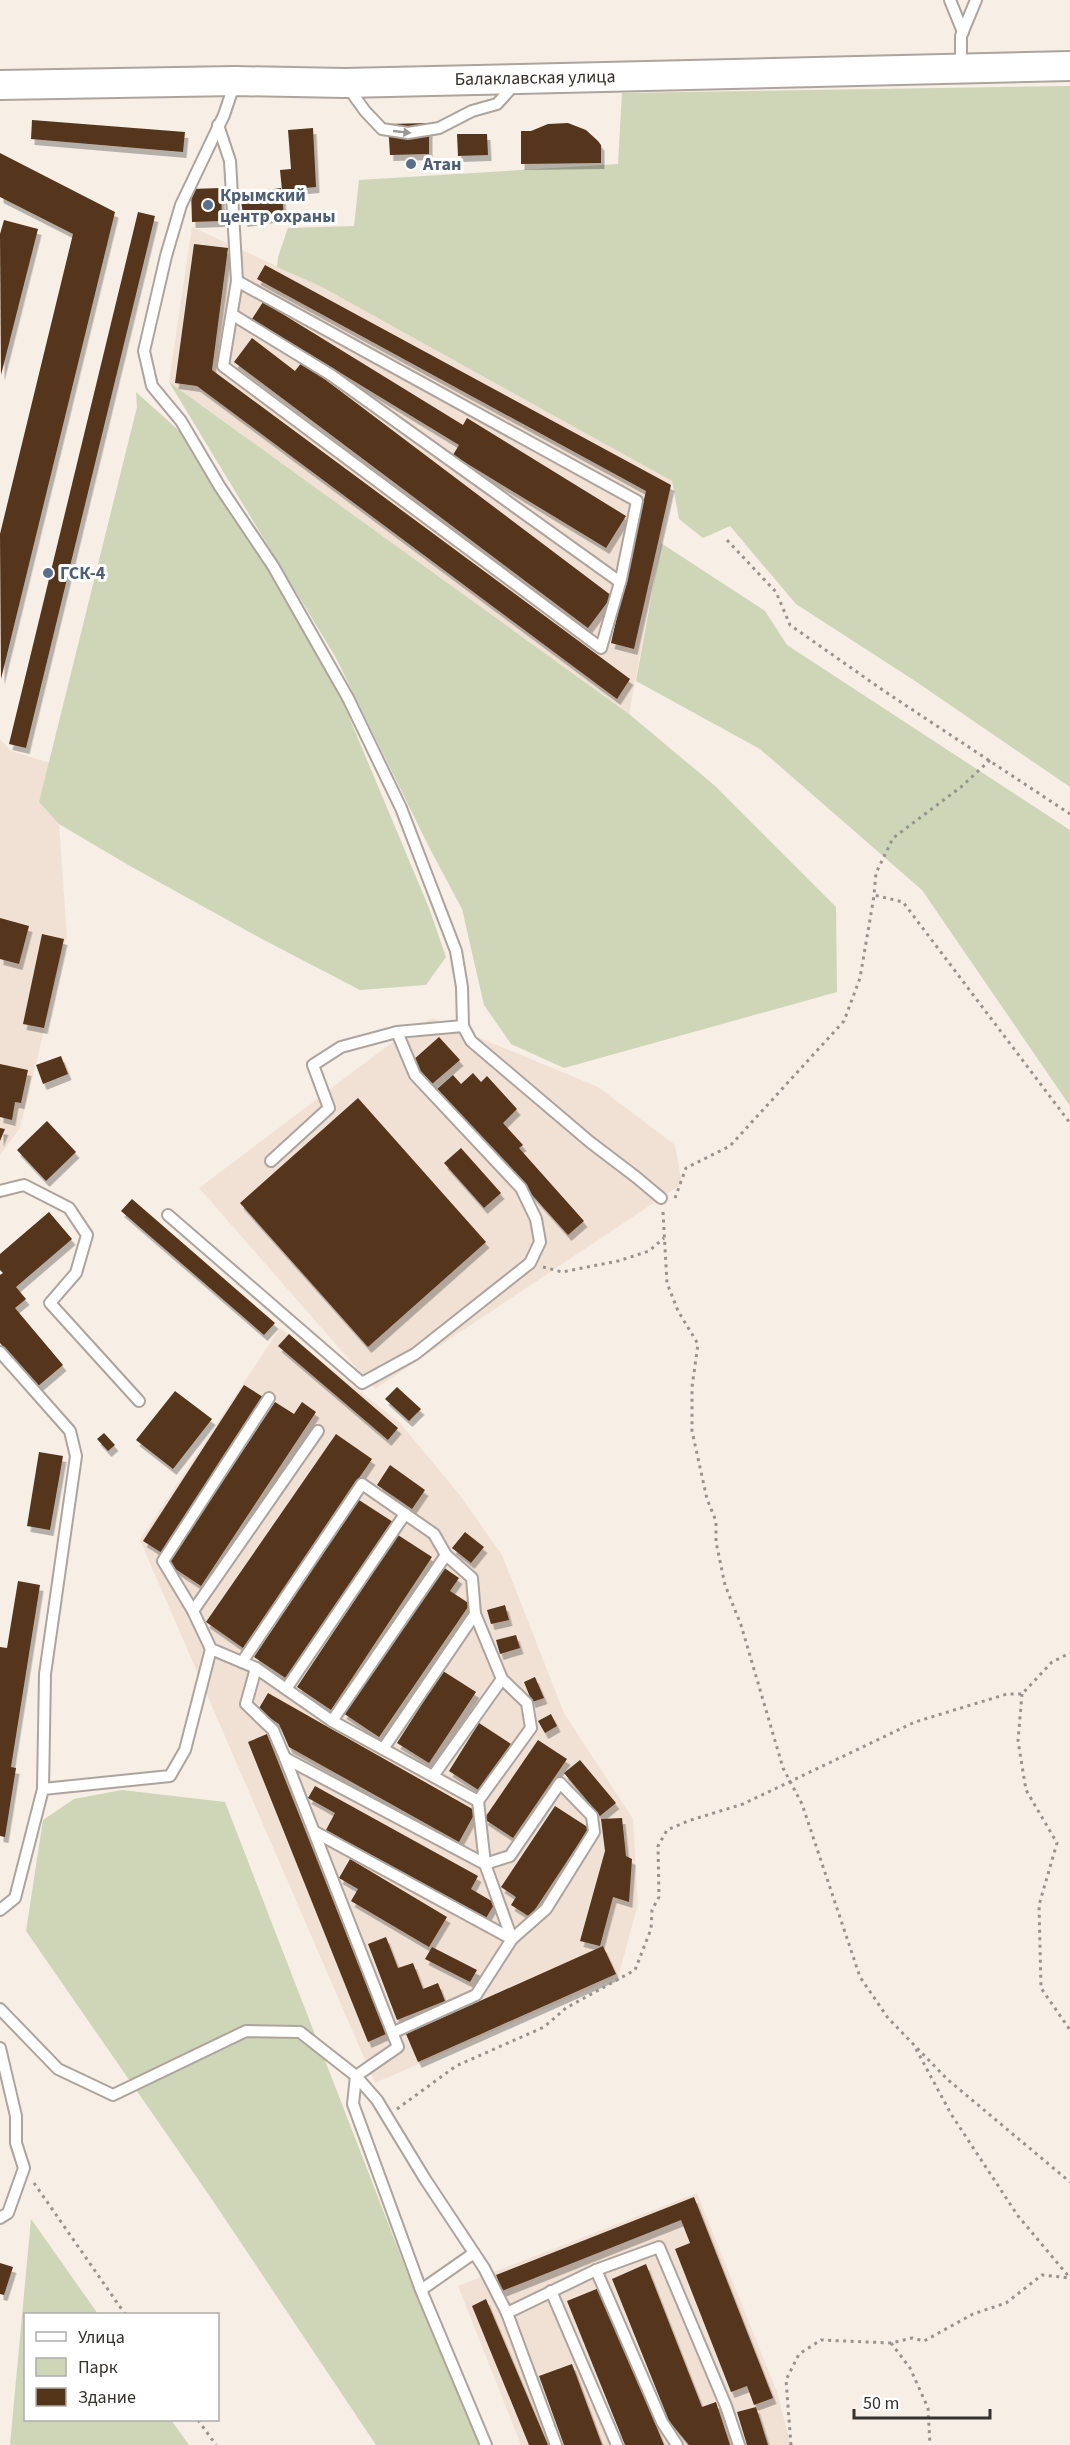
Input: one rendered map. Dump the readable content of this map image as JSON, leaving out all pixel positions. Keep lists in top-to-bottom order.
{
  "streets": {
    "main road": ["Балаклавская улица"]
  },
  "places": ["Атан", "Крымский центр охраны", "ГСК-4"],
  "legend": ["Улица", "Парк", "Здание"],
  "scale_bar": "50 m"
}
